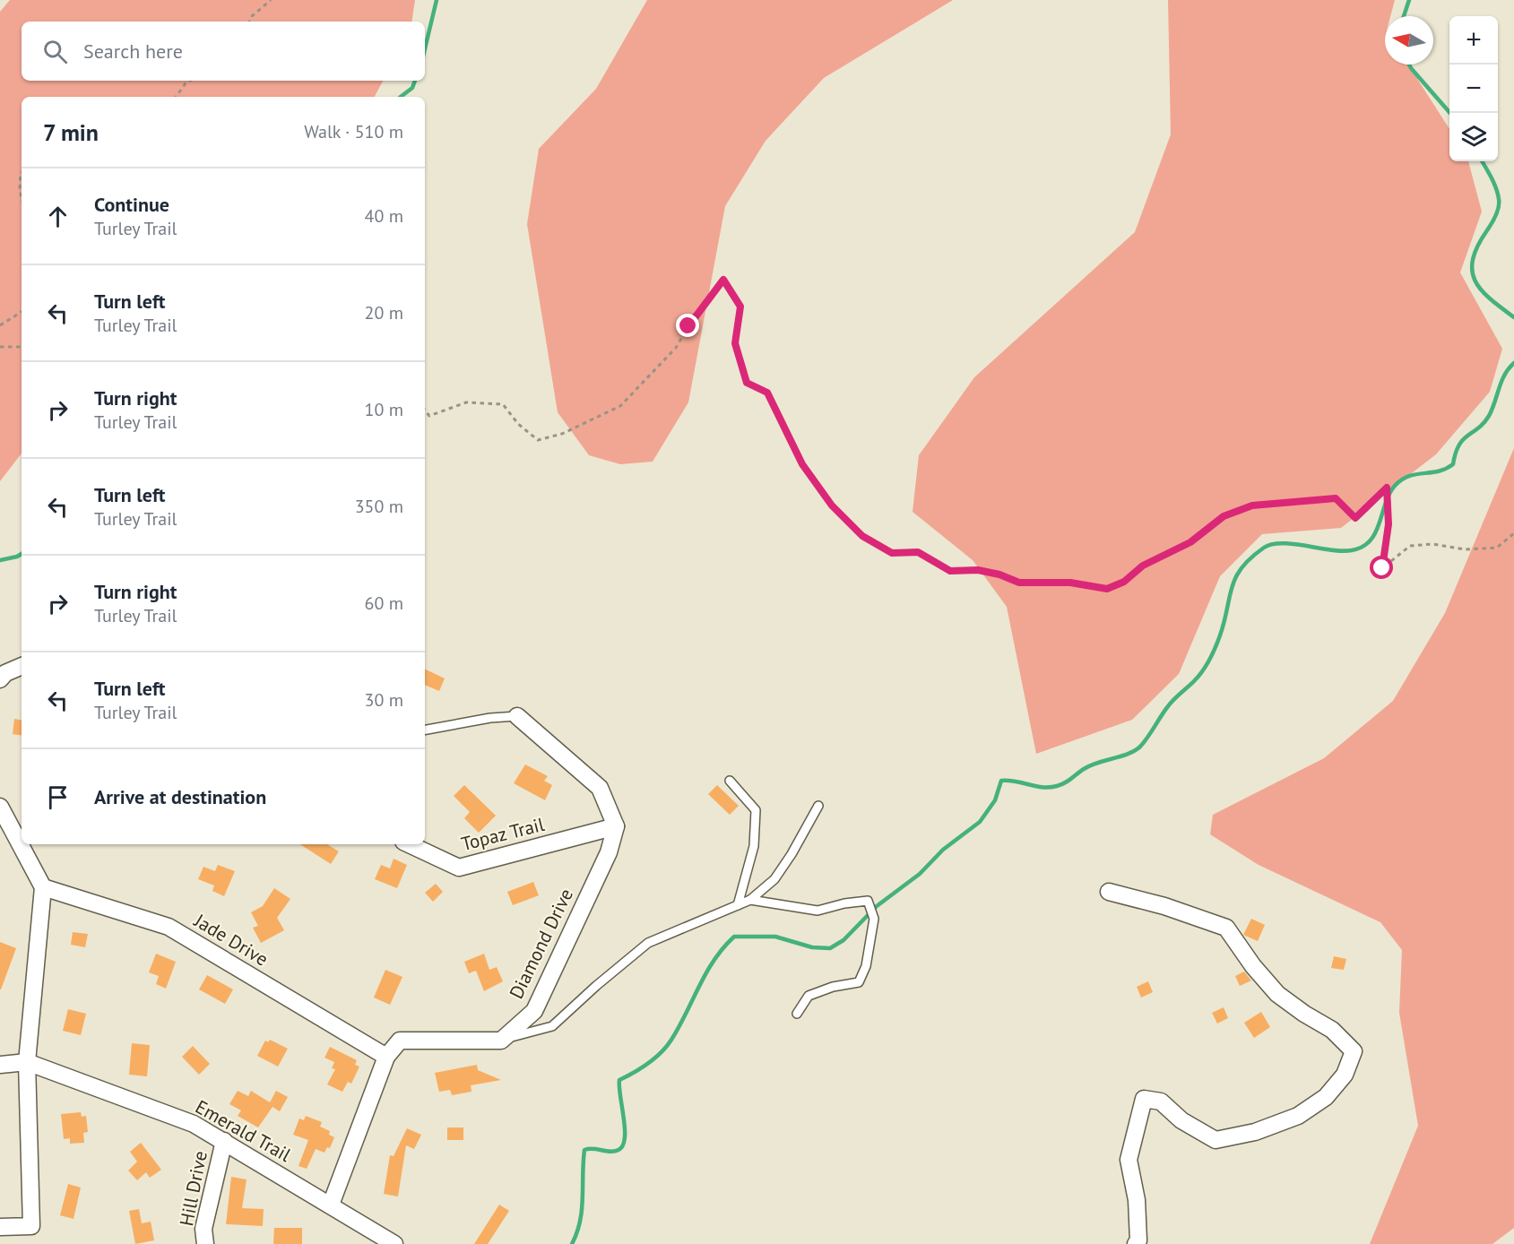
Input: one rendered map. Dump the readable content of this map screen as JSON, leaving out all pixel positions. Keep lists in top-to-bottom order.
{
  "streets": {
    "street": [
      "Topaz Trail",
      "Jade Drive",
      "Diamond Drive",
      "Emerald Trail",
      "Hill Drive"
    ]
  },
  "crossings": [
    ["Topaz Trail", "Diamond Drive"],
    ["Emerald Trail", "Hill Drive"]
  ],
  "north": "left",
  "page": {
    "map_buttons": ["+", "−"],
    "search": "Search here",
    "heading": ["7 min", "Walk · 510 m"],
    "list": [
      ["Continue", "Turley Trail", "40 m"],
      ["Turn left", "Turley Trail", "20 m"],
      ["Turn right", "Turley Trail", "10 m"],
      ["Turn left", "Turley Trail", "350 m"],
      ["Turn right", "Turley Trail", "60 m"],
      ["Turn left", "Turley Trail", "30 m"],
      "Arrive at destination"
    ]
  }
}
